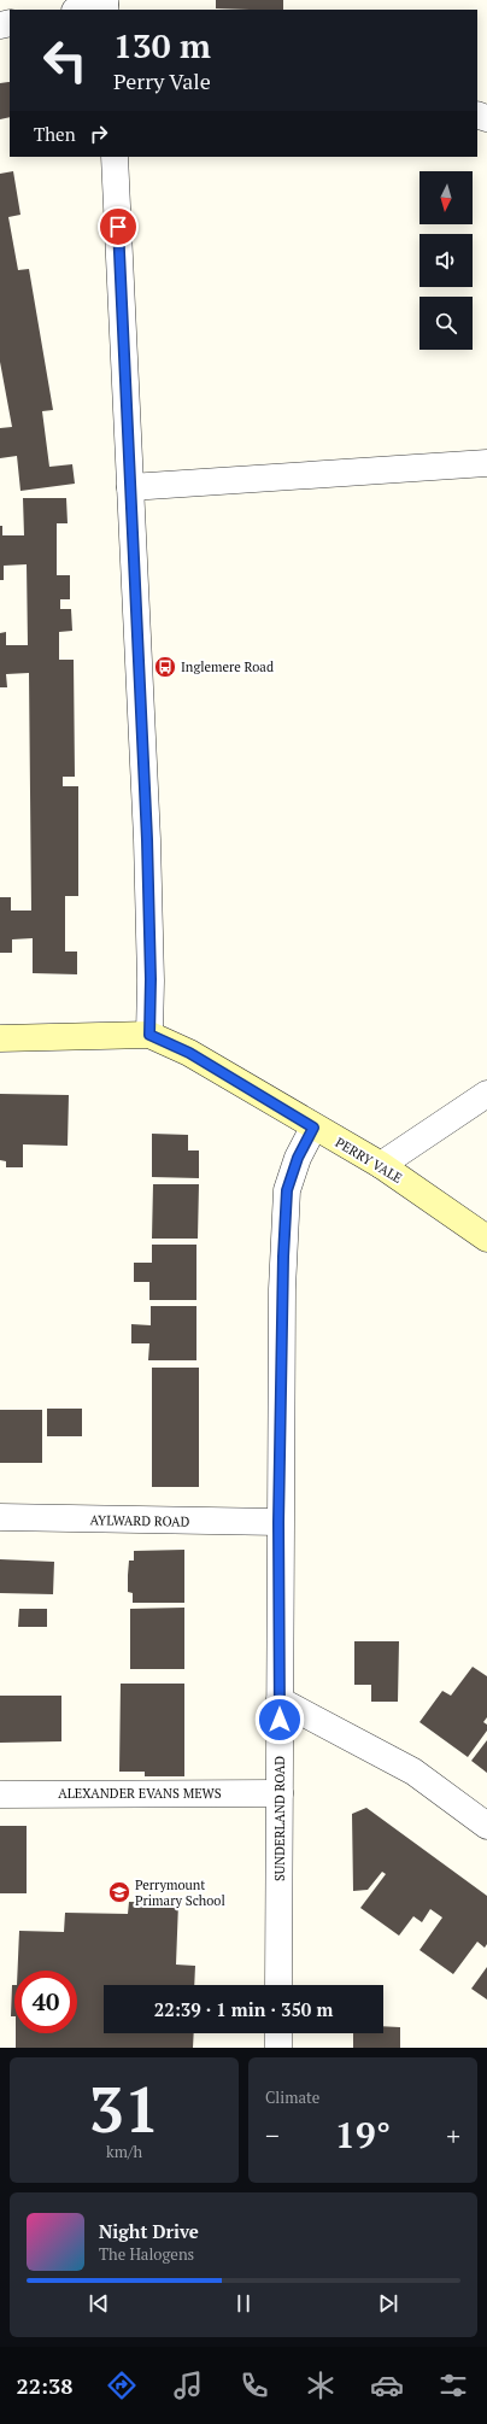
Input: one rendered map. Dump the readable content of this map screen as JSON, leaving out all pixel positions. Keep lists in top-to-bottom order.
{
  "streets": {
    "main road": ["PERRY VALE"],
    "street": ["AYLWARD ROAD", "ALEXANDER EVANS MEWS", "SUNDERLAND ROAD"]
  },
  "crossings": [
    ["PERRY VALE", "SUNDERLAND ROAD"],
    ["AYLWARD ROAD", "SUNDERLAND ROAD"],
    ["ALEXANDER EVANS MEWS", "SUNDERLAND ROAD"]
  ],
  "places": {
    "bus stop": ["Inglemere Road"],
    "school or university": ["Perrymount Primary School"]
  },
  "north": "bottom",
  "page": {
    "turn": ["130 m", "Perry Vale"],
    "then": "Then",
    "limit": "40",
    "trip": "22:39 · 1 min · 350 m",
    "tile": [
      ["31", "km/h"],
      "Climate"
    ],
    "heat": ["−", "19°", "+"],
    "song": ["Night Drive", "The Halogens"],
    "tabs": "22:38"
  }
}
